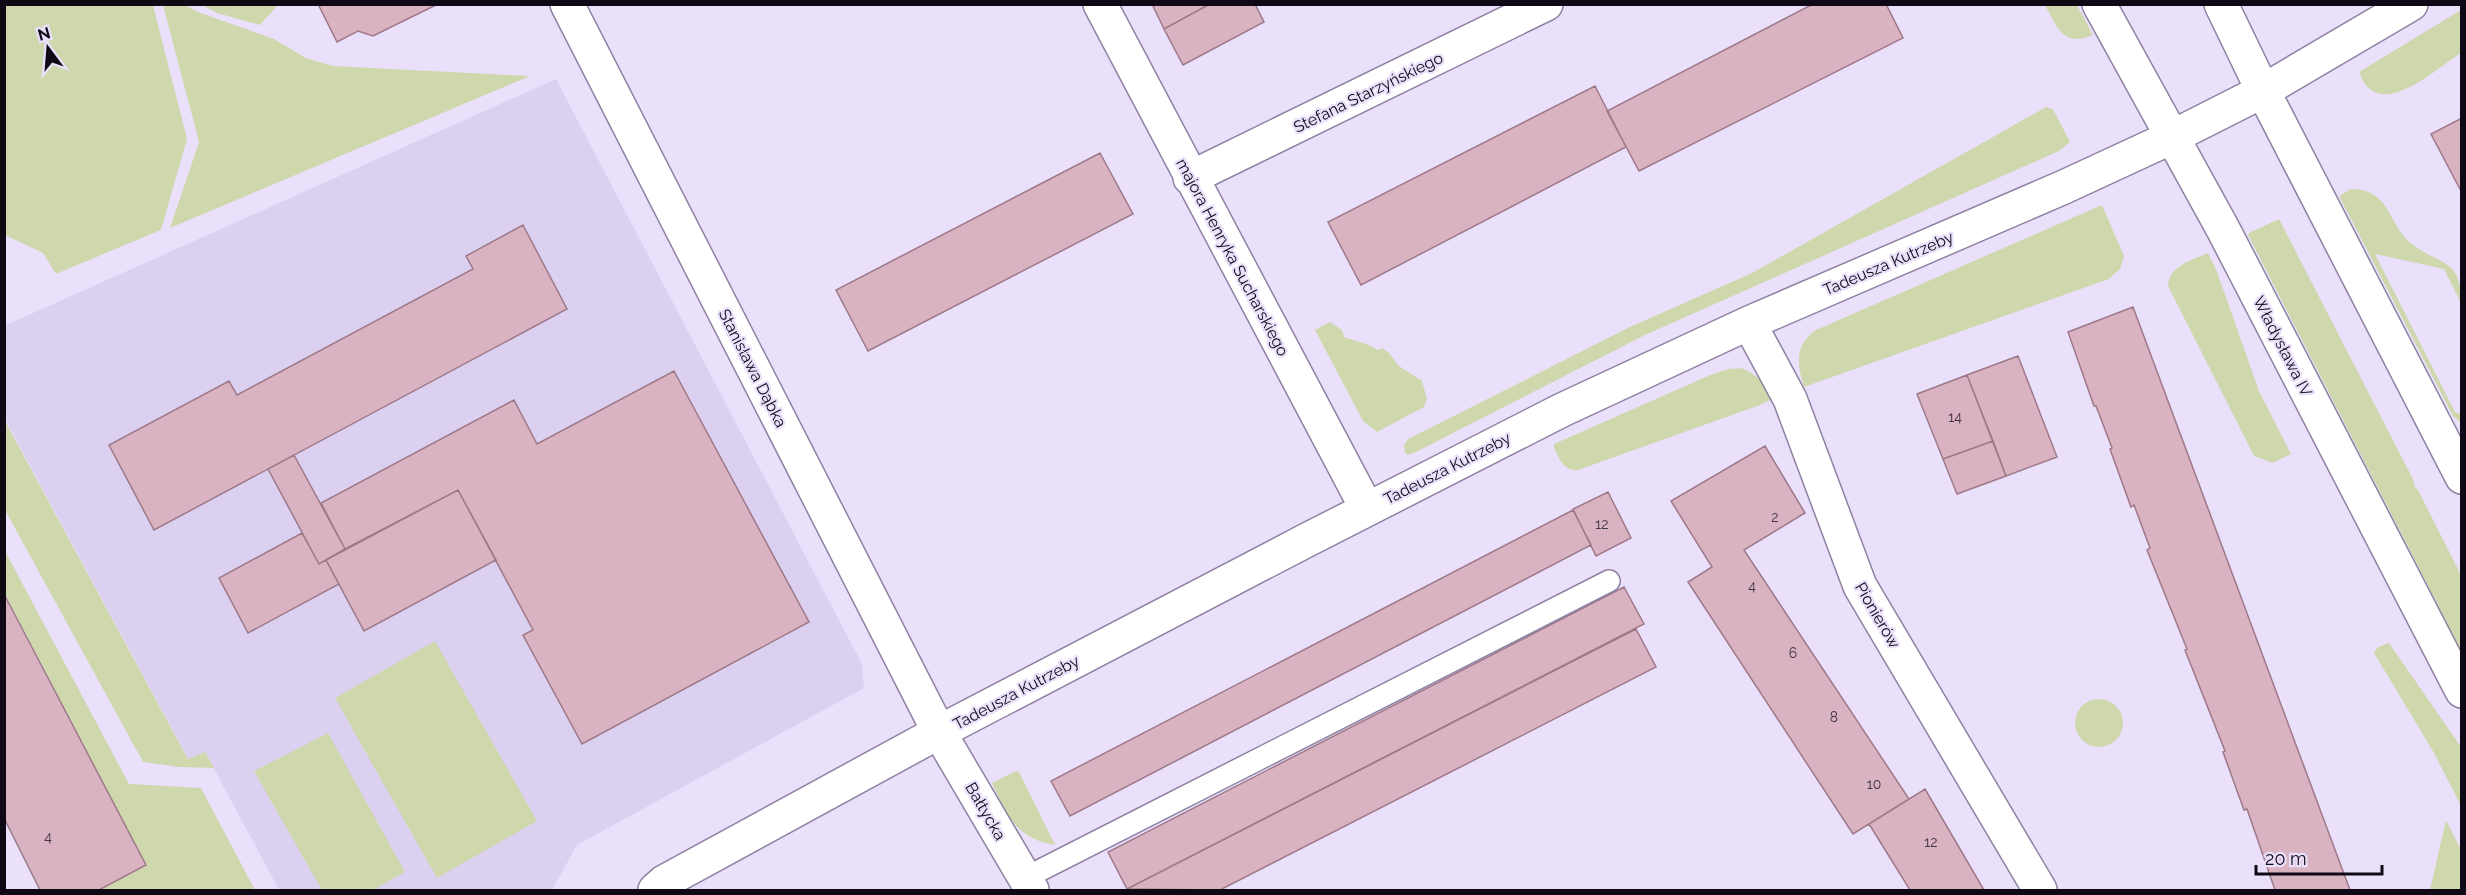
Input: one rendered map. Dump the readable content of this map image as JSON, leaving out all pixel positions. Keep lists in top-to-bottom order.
{
  "streets": {
    "street": [
      "Stefana Starzyńskiego",
      "majora Henryka Sucharskiego",
      "Tadeusza Kutrzeby",
      "Władysława IV",
      "Stanisława Dąbka",
      "Pionierów",
      "Bałtycka"
    ]
  },
  "crossings": [
    ["Stefana Starzyńskiego", "majora Henryka Sucharskiego"],
    ["majora Henryka Sucharskiego", "Tadeusza Kutrzeby"],
    ["Tadeusza Kutrzeby", "Władysława IV"],
    ["Tadeusza Kutrzeby", "Stanisława Dąbka"],
    ["Tadeusza Kutrzeby", "Pionierów"],
    ["Tadeusza Kutrzeby", "Bałtycka"],
    ["Stanisława Dąbka", "Bałtycka"]
  ],
  "house_numbers": [
    "14",
    "2",
    "12",
    "4",
    "6",
    "8",
    "10",
    "4",
    "12"
  ],
  "scale_bar": "20 m",
  "north": "top"
}
